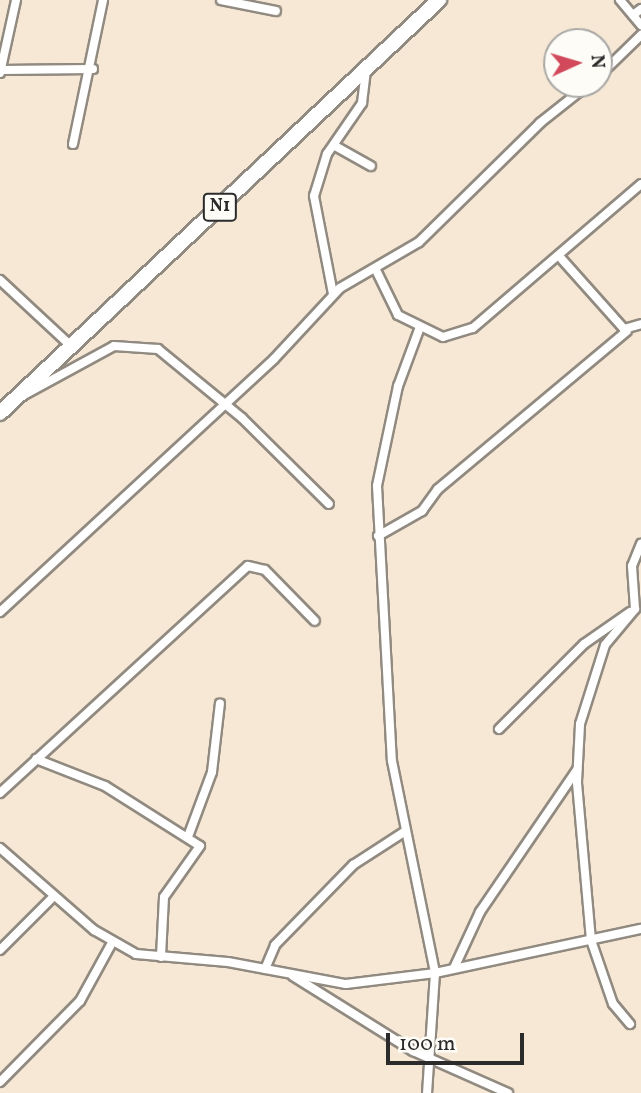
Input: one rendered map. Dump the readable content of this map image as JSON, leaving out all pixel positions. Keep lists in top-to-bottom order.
{
  "streets": {
    "highway": ["N1"]
  },
  "scale_bar": "100 m",
  "north": "right"
}
